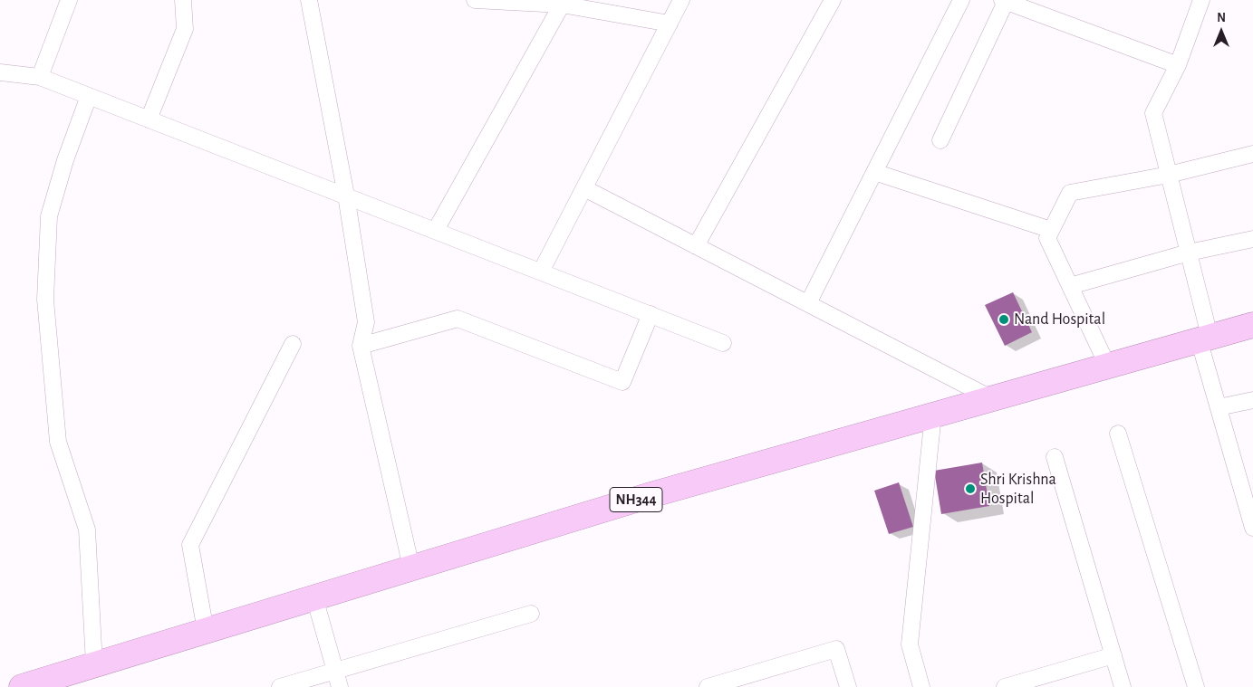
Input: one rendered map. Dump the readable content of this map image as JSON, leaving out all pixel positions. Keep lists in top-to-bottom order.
{
  "streets": {
    "highway": ["NH344"]
  },
  "places": ["Nand Hospital", "Shri Krishna Hospital"],
  "north": "top"
}
